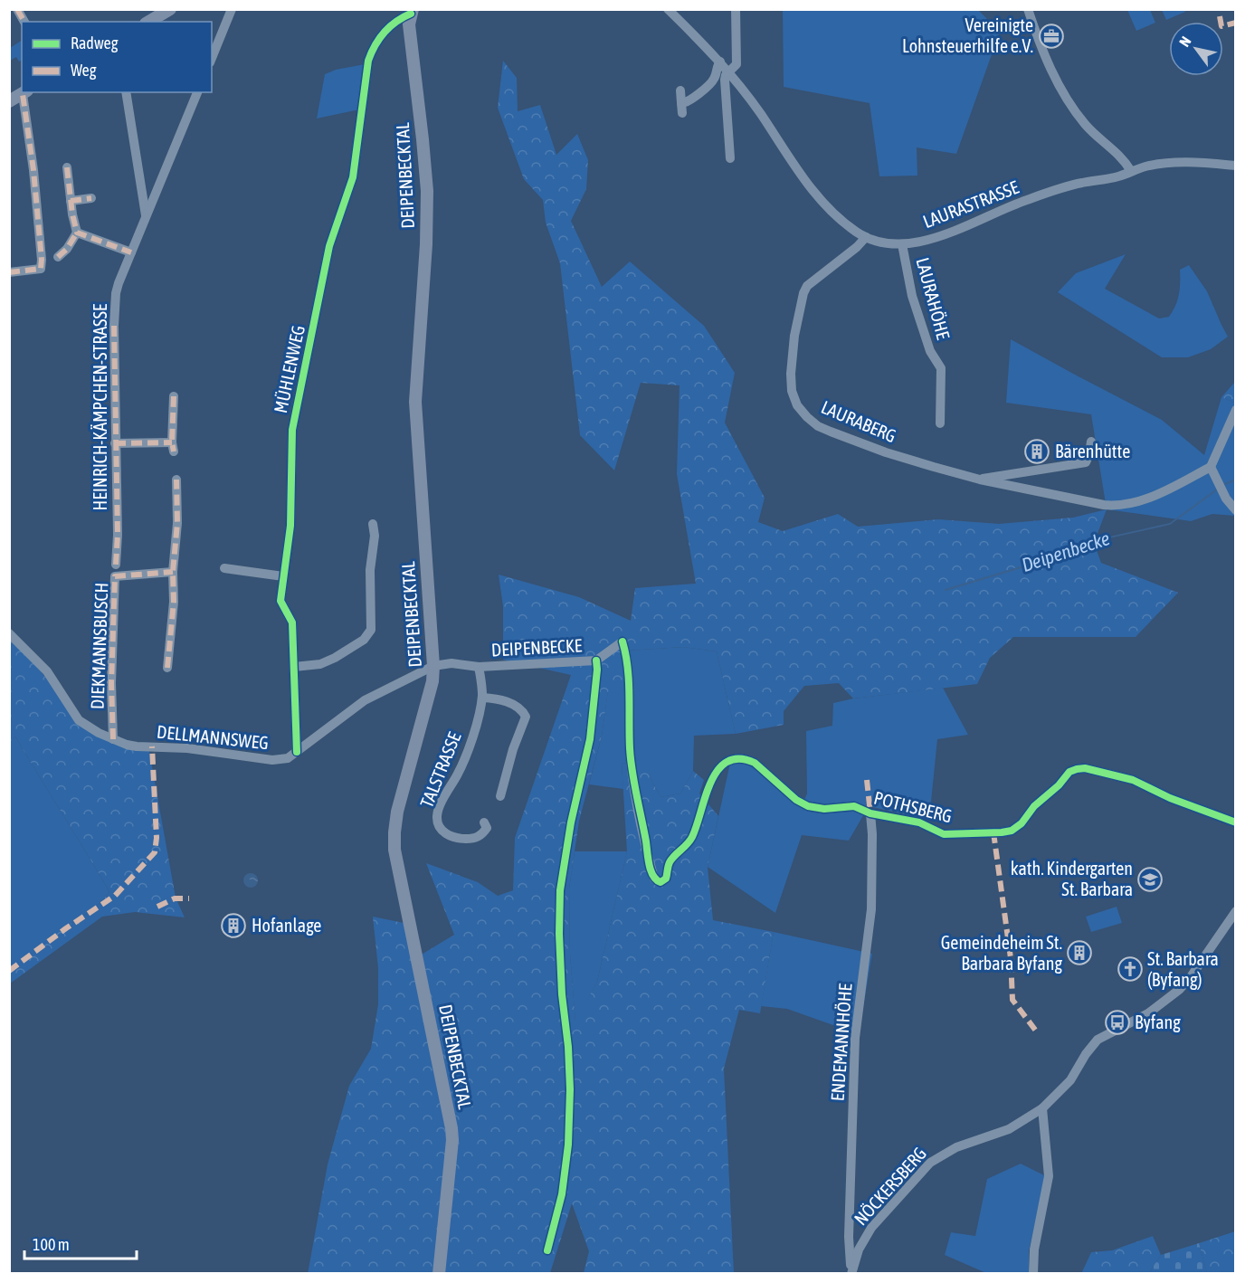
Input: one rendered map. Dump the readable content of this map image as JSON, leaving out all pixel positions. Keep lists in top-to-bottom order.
{
  "streets": {
    "main road": ["DEIPENBECKTAL"],
    "street": [
      "LAURASTRASSE",
      "LAURAHÖHE",
      "MÜHLENWEG",
      "HEINRICH-KÄMPCHEN-STRASSE",
      "LAURABERG",
      "DIEKMANNSBUSCH",
      "DEIPENBECKE",
      "DELLMANNSWEG",
      "TALSTRASSE",
      "POTHSBERG",
      "ENDEMANNHÖHE",
      "NÖCKERSBERG"
    ]
  },
  "crossings": [
    ["DEIPENBECKTAL", "MÜHLENWEG"],
    ["DEIPENBECKTAL", "DELLMANNSWEG"],
    ["LAURASTRASSE", "LAURAHÖHE"],
    ["LAURASTRASSE", "LAURABERG"],
    ["MÜHLENWEG", "DELLMANNSWEG"],
    ["DIEKMANNSBUSCH", "DELLMANNSWEG"],
    ["DEIPENBECKE", "TALSTRASSE"],
    ["DEIPENBECKE", "POTHSBERG"],
    ["POTHSBERG", "ENDEMANNHÖHE"],
    ["ENDEMANNHÖHE", "NÖCKERSBERG"]
  ],
  "water": ["Deipenbecke"],
  "places": {
    "office": ["Vereinigte Lohnsteuerhilfe e.V."],
    "building": ["Bärenhütte", "Hofanlage", "Gemeindeheim St. Barbara Byfang"],
    "school or university": ["kath. Kindergarten St. Barbara"],
    "church": ["St. Barbara (Byfang)"],
    "bus stop": ["Byfang"]
  },
  "legend": ["Radweg", "Weg"],
  "scale_bar": "100 m",
  "north": "top left"
}
